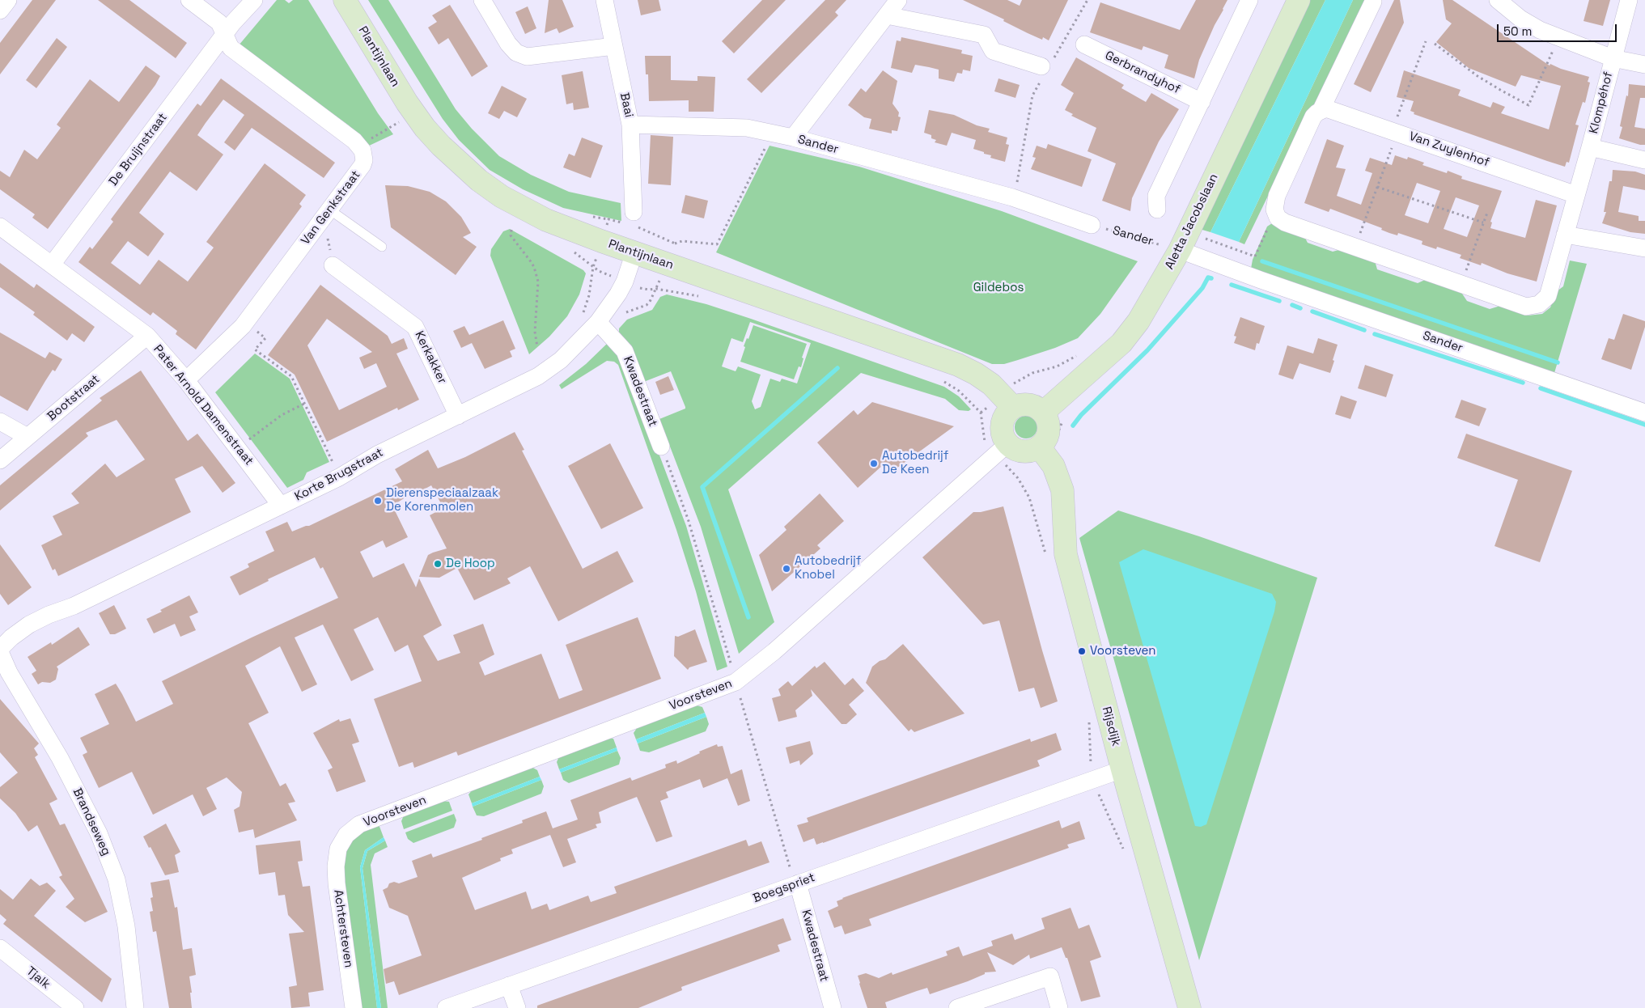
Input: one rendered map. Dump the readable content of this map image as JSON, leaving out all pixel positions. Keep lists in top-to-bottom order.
{
  "streets": {
    "main road": ["Plantijnlaan", "Aletta Jacobslaan", "Rijsdijk"],
    "street": [
      "Gerbrandyhof",
      "Klompéhof",
      "Baai",
      "Sander",
      "De Bruijnstraat",
      "Van Zuylenhof",
      "Van Genkstraat",
      "Kerkakker",
      "Kwadestraat",
      "Bootstraat",
      "Pater Arnold Damenstraat",
      "Korte Brugstraat",
      "Voorsteven",
      "Brandseweg",
      "Boegspriet",
      "Achtersteven",
      "Tjalk"
    ]
  },
  "crossings": [
    ["Plantijnlaan", "Baai"],
    ["Plantijnlaan", "Sander"],
    ["Plantijnlaan", "Aletta Jacobslaan"],
    ["Plantijnlaan", "Korte Brugstraat"],
    ["Plantijnlaan", "Voorsteven"],
    ["Plantijnlaan", "Rijsdijk"],
    ["Klompéhof", "Van Zuylenhof"],
    ["Baai", "Sander"],
    ["Sander", "Aletta Jacobslaan"],
    ["De Bruijnstraat", "Pater Arnold Damenstraat"],
    ["Van Genkstraat", "Pater Arnold Damenstraat"],
    ["Aletta Jacobslaan", "Voorsteven"],
    ["Aletta Jacobslaan", "Rijsdijk"],
    ["Kerkakker", "Korte Brugstraat"],
    ["Kwadestraat", "Korte Brugstraat"],
    ["Kwadestraat", "Boegspriet"],
    ["Bootstraat", "Pater Arnold Damenstraat"],
    ["Pater Arnold Damenstraat", "Korte Brugstraat"],
    ["Voorsteven", "Rijsdijk"],
    ["Voorsteven", "Achtersteven"],
    ["Rijsdijk", "Boegspriet"]
  ],
  "parks": ["Gildebos"],
  "places": [
    "Autobedrijf De Keen",
    "Dierenspeciaalzaak De Korenmolen",
    "De Hoop",
    "Autobedrijf Knobel",
    "Voorsteven"
  ],
  "scale_bar": "50 m"
}
